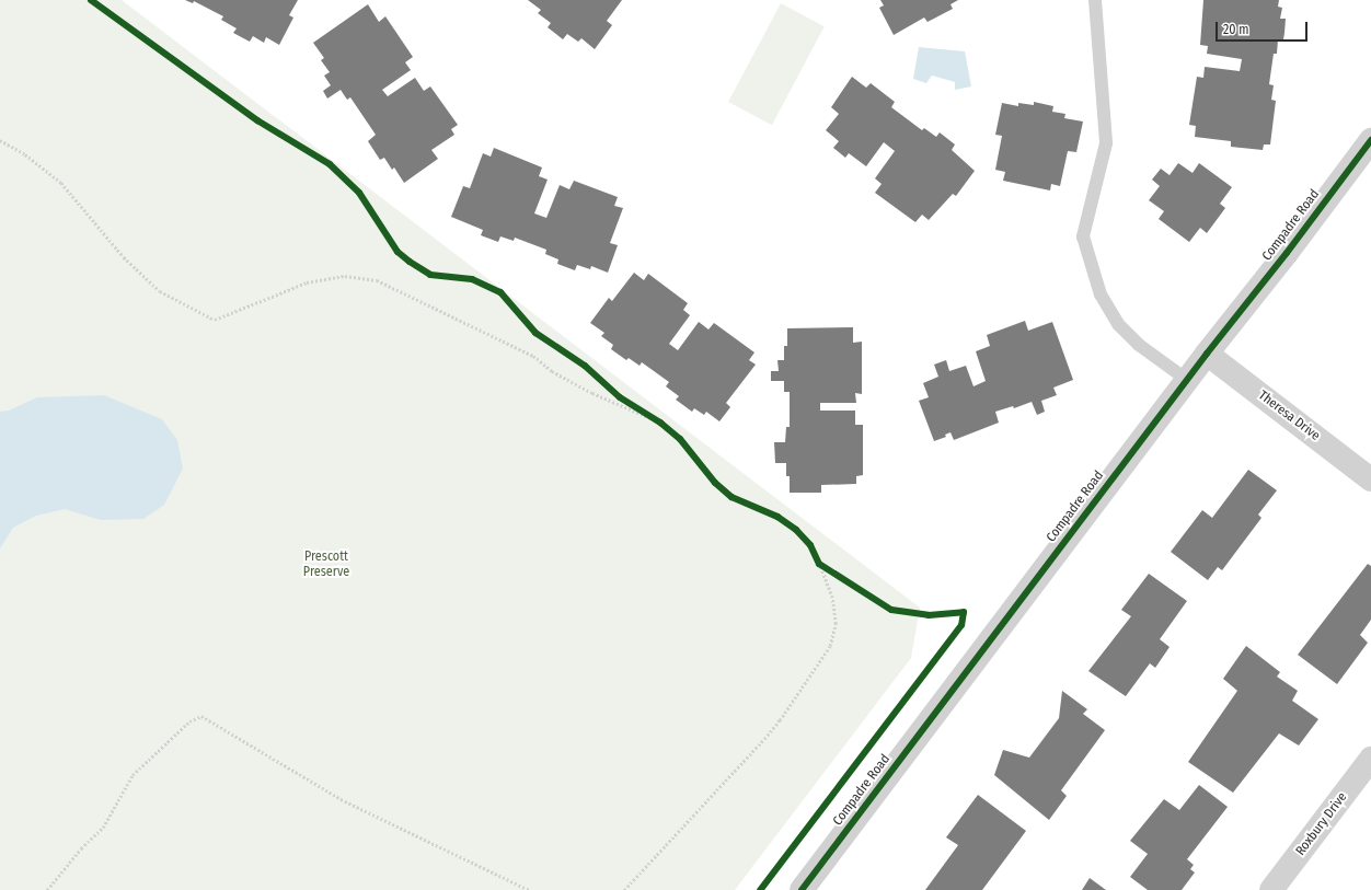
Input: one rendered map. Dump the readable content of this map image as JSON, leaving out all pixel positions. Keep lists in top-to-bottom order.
{
  "streets": {
    "street": ["Compadre Road", "Theresa Drive", "Roxbury Drive"]
  },
  "crossings": [
    ["Compadre Road", "Theresa Drive"]
  ],
  "parks": ["Prescott Preserve"],
  "scale_bar": "20 m"
}
